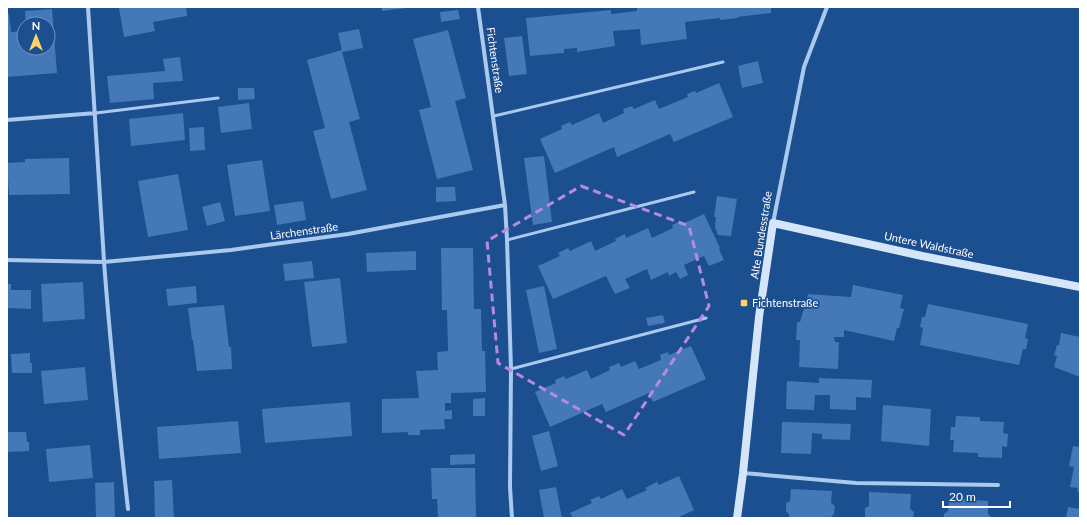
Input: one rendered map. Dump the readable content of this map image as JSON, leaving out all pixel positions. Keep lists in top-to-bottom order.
{
  "streets": {
    "street": [
      "Fichtenstraße",
      "Lärchenstraße",
      "Alte Bundesstraße",
      "Untere Waldstraße"
    ]
  },
  "crossings": [
    ["Fichtenstraße", "Lärchenstraße"],
    ["Alte Bundesstraße", "Untere Waldstraße"]
  ],
  "places": {
    "transit": ["Fichtenstraße"]
  },
  "scale_bar": "20 m",
  "north": "top"
}
